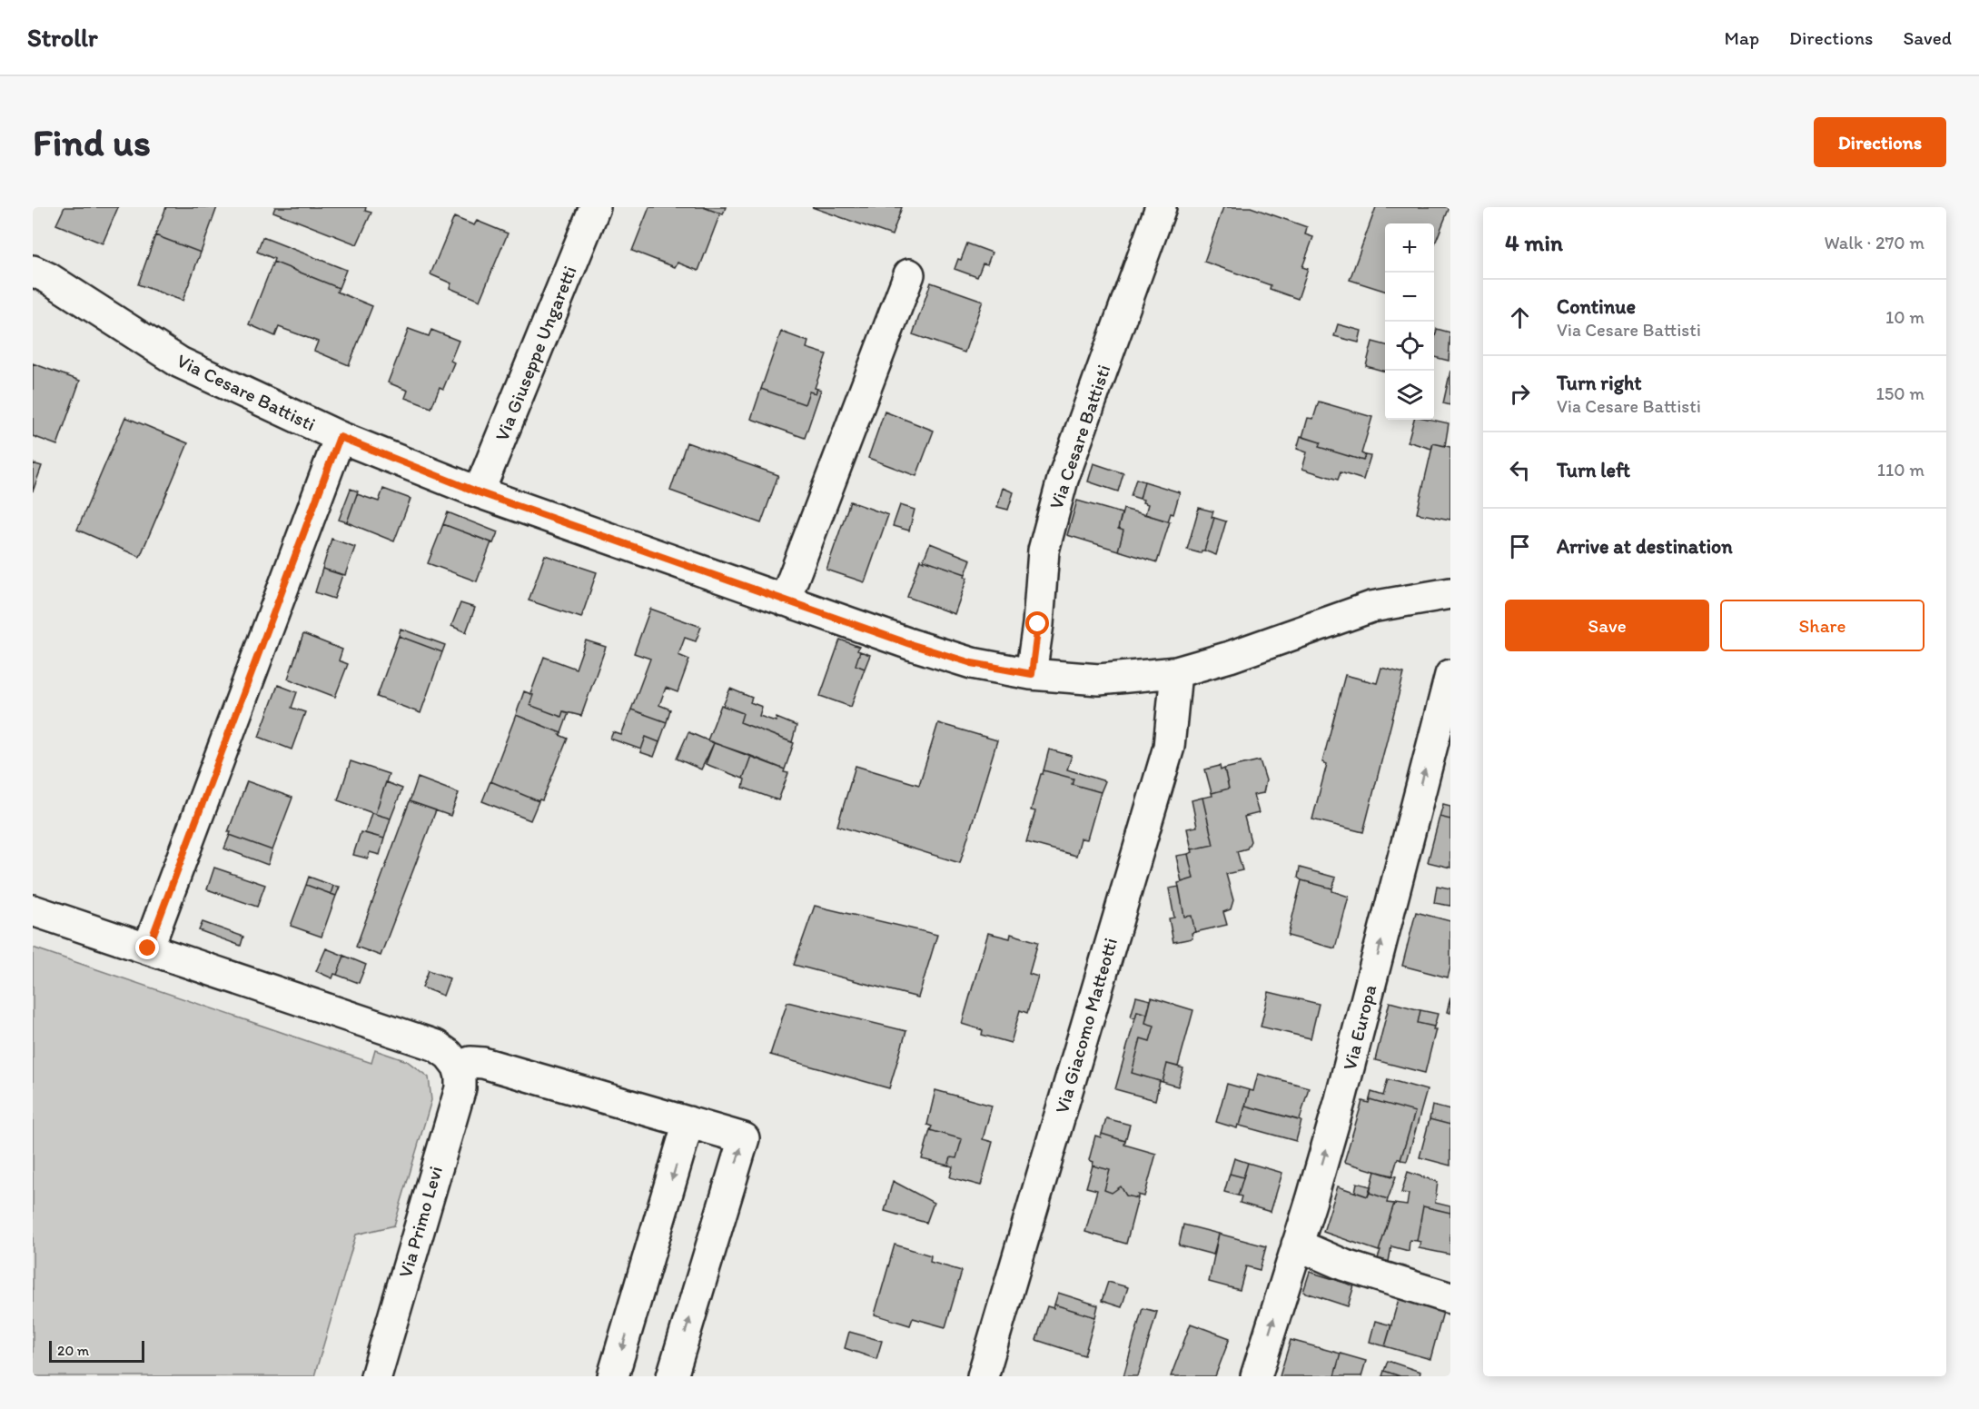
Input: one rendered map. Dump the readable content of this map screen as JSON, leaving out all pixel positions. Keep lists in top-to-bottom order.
{
  "streets": {
    "street": [
      "Via Giuseppe Ungaretti",
      "Via Cesare Battisti",
      "Via Giacomo Matteotti",
      "Via Europa",
      "Via Primo Levi"
    ]
  },
  "crossings": [
    ["Via Giuseppe Ungaretti", "Via Cesare Battisti"],
    ["Via Cesare Battisti", "Via Giacomo Matteotti"]
  ],
  "one_way": ["Via Europa"],
  "scale_bar": "20 m",
  "page": {
    "header": "Strollr",
    "nav": ["Map", "Directions", "Saved"],
    "buttons": [
      "Directions",
      ["Save", "Share"]
    ],
    "title": "Find us",
    "heading": ["4 min", "Walk · 270 m"],
    "map_buttons": ["+", "−"],
    "list": [
      ["Continue", "Via Cesare Battisti", "10 m"],
      ["Turn right", "Via Cesare Battisti", "150 m"],
      ["Turn left", "110 m"],
      "Arrive at destination"
    ],
    "scale": "20 m"
  }
}
